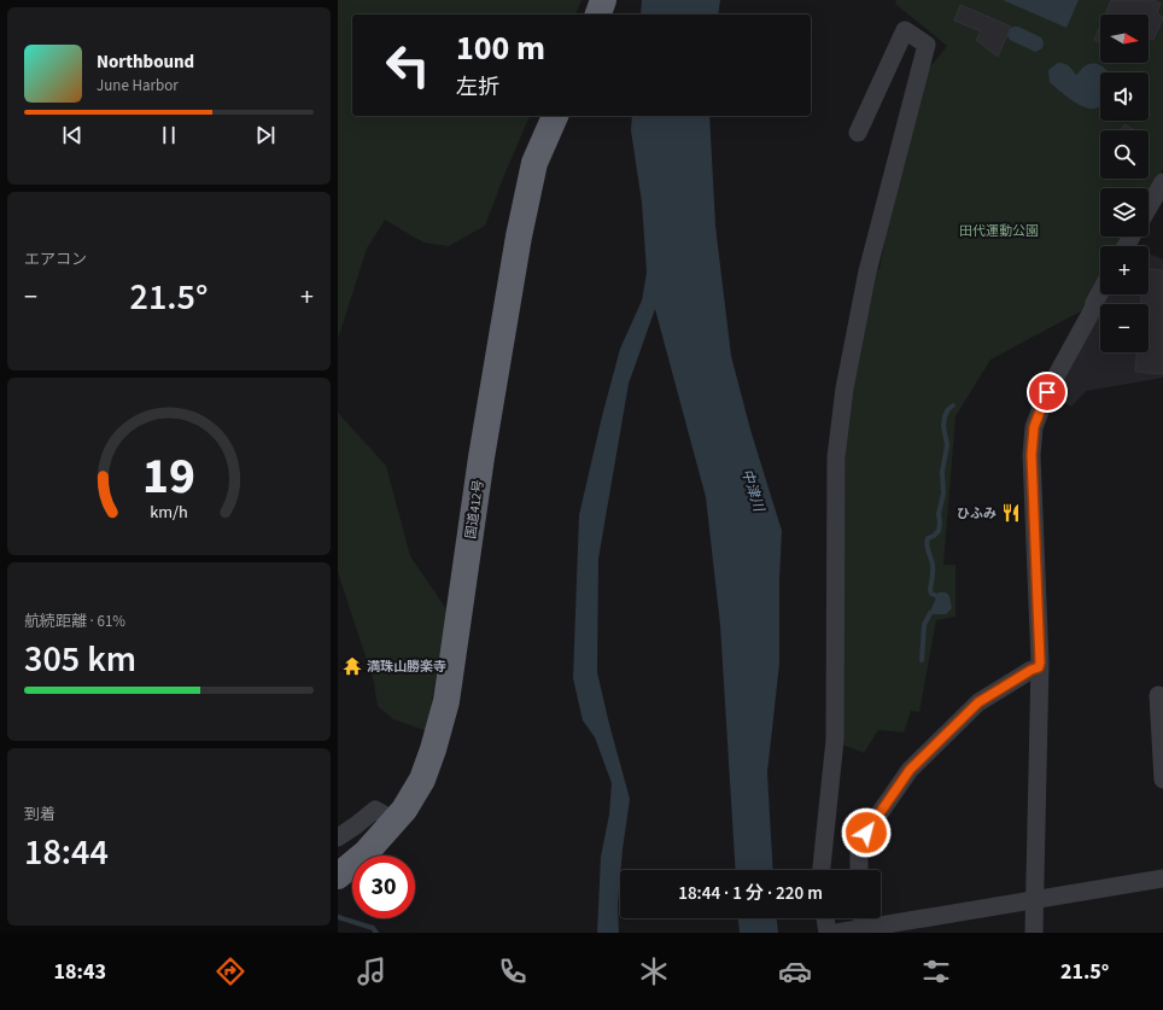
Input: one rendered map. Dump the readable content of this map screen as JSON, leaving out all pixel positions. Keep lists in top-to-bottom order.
{
  "streets": {
    "highway": ["国道412号"]
  },
  "water": ["中津川"],
  "parks": ["田代運動公園"],
  "places": {
    "restaurant": ["ひふみ"],
    "temple": ["満珠山勝楽寺"]
  },
  "north": "right",
  "page": {
    "map_buttons": ["+", "−"],
    "turn": ["100 m", "左折"],
    "song": ["Northbound", "June Harbor"],
    "tile": [
      "エアコン",
      ["航続距離 · 61%", "305 km"],
      ["到着", "18:44"]
    ],
    "heat": ["−", "21.5°", "+"],
    "limit": "30",
    "trip": "18:44 · 1 分 · 220 m",
    "tabs": ["18:43", "21.5°"],
    "gauge": ["19", "km/h"]
  }
}
